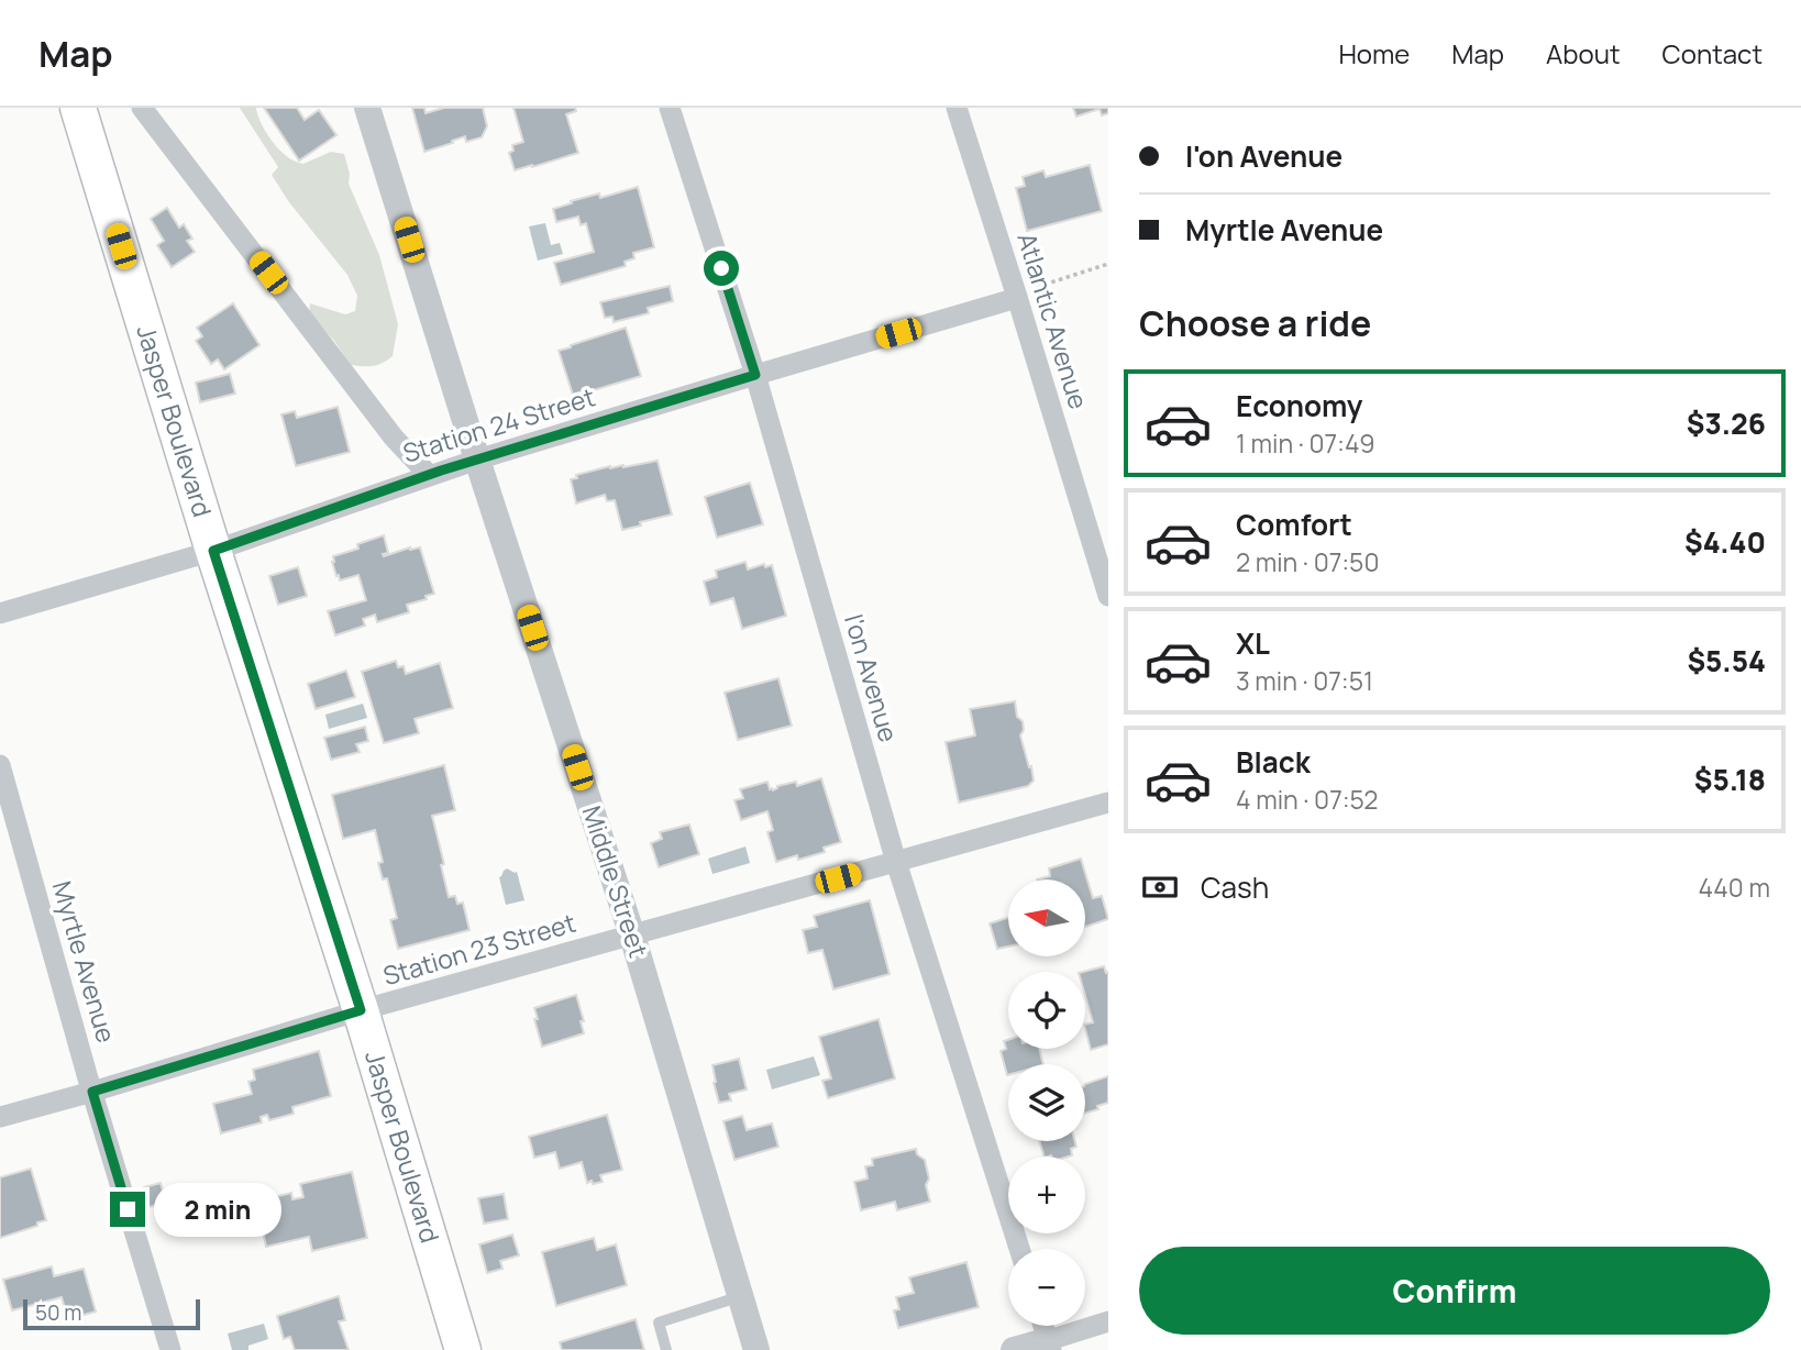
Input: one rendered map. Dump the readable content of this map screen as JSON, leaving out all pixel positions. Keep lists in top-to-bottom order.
{
  "streets": {
    "main road": ["Jasper Boulevard"],
    "street": [
      "Atlantic Avenue",
      "Station 24 Street",
      "I'on Avenue",
      "Middle Street",
      "Station 23 Street",
      "Myrtle Avenue"
    ]
  },
  "crossings": [
    ["Atlantic Avenue", "Station 24 Street"],
    ["Jasper Boulevard", "Station 24 Street"],
    ["Jasper Boulevard", "Station 23 Street"],
    ["Station 24 Street", "I'on Avenue"],
    ["Station 24 Street", "Middle Street"],
    ["I'on Avenue", "Station 23 Street"],
    ["Middle Street", "Station 23 Street"],
    ["Station 23 Street", "Myrtle Avenue"]
  ],
  "scale_bar": "50 m",
  "north": "left",
  "page": {
    "header": "Map",
    "nav": [
      "Home",
      "Map",
      "About",
      "Contact"
    ],
    "banner": ["I'on Avenue", "Myrtle Avenue"],
    "heading": "Choose a ride",
    "list": [
      {
        "name": "Economy",
        "note": "1 min · 07:49",
        "value": "$3.26"
      },
      {
        "name": "Comfort",
        "note": "2 min · 07:50",
        "value": "$4.40"
      },
      {
        "name": "XL",
        "note": "3 min · 07:51",
        "value": "$5.54"
      },
      {
        "name": "Black",
        "note": "4 min · 07:52",
        "value": "$5.18"
      }
    ],
    "pay": ["Cash", "440 m"],
    "map_buttons": ["+", "−"],
    "bubble": "2 min",
    "buttons": "Confirm",
    "scale": "50 m"
  }
}
